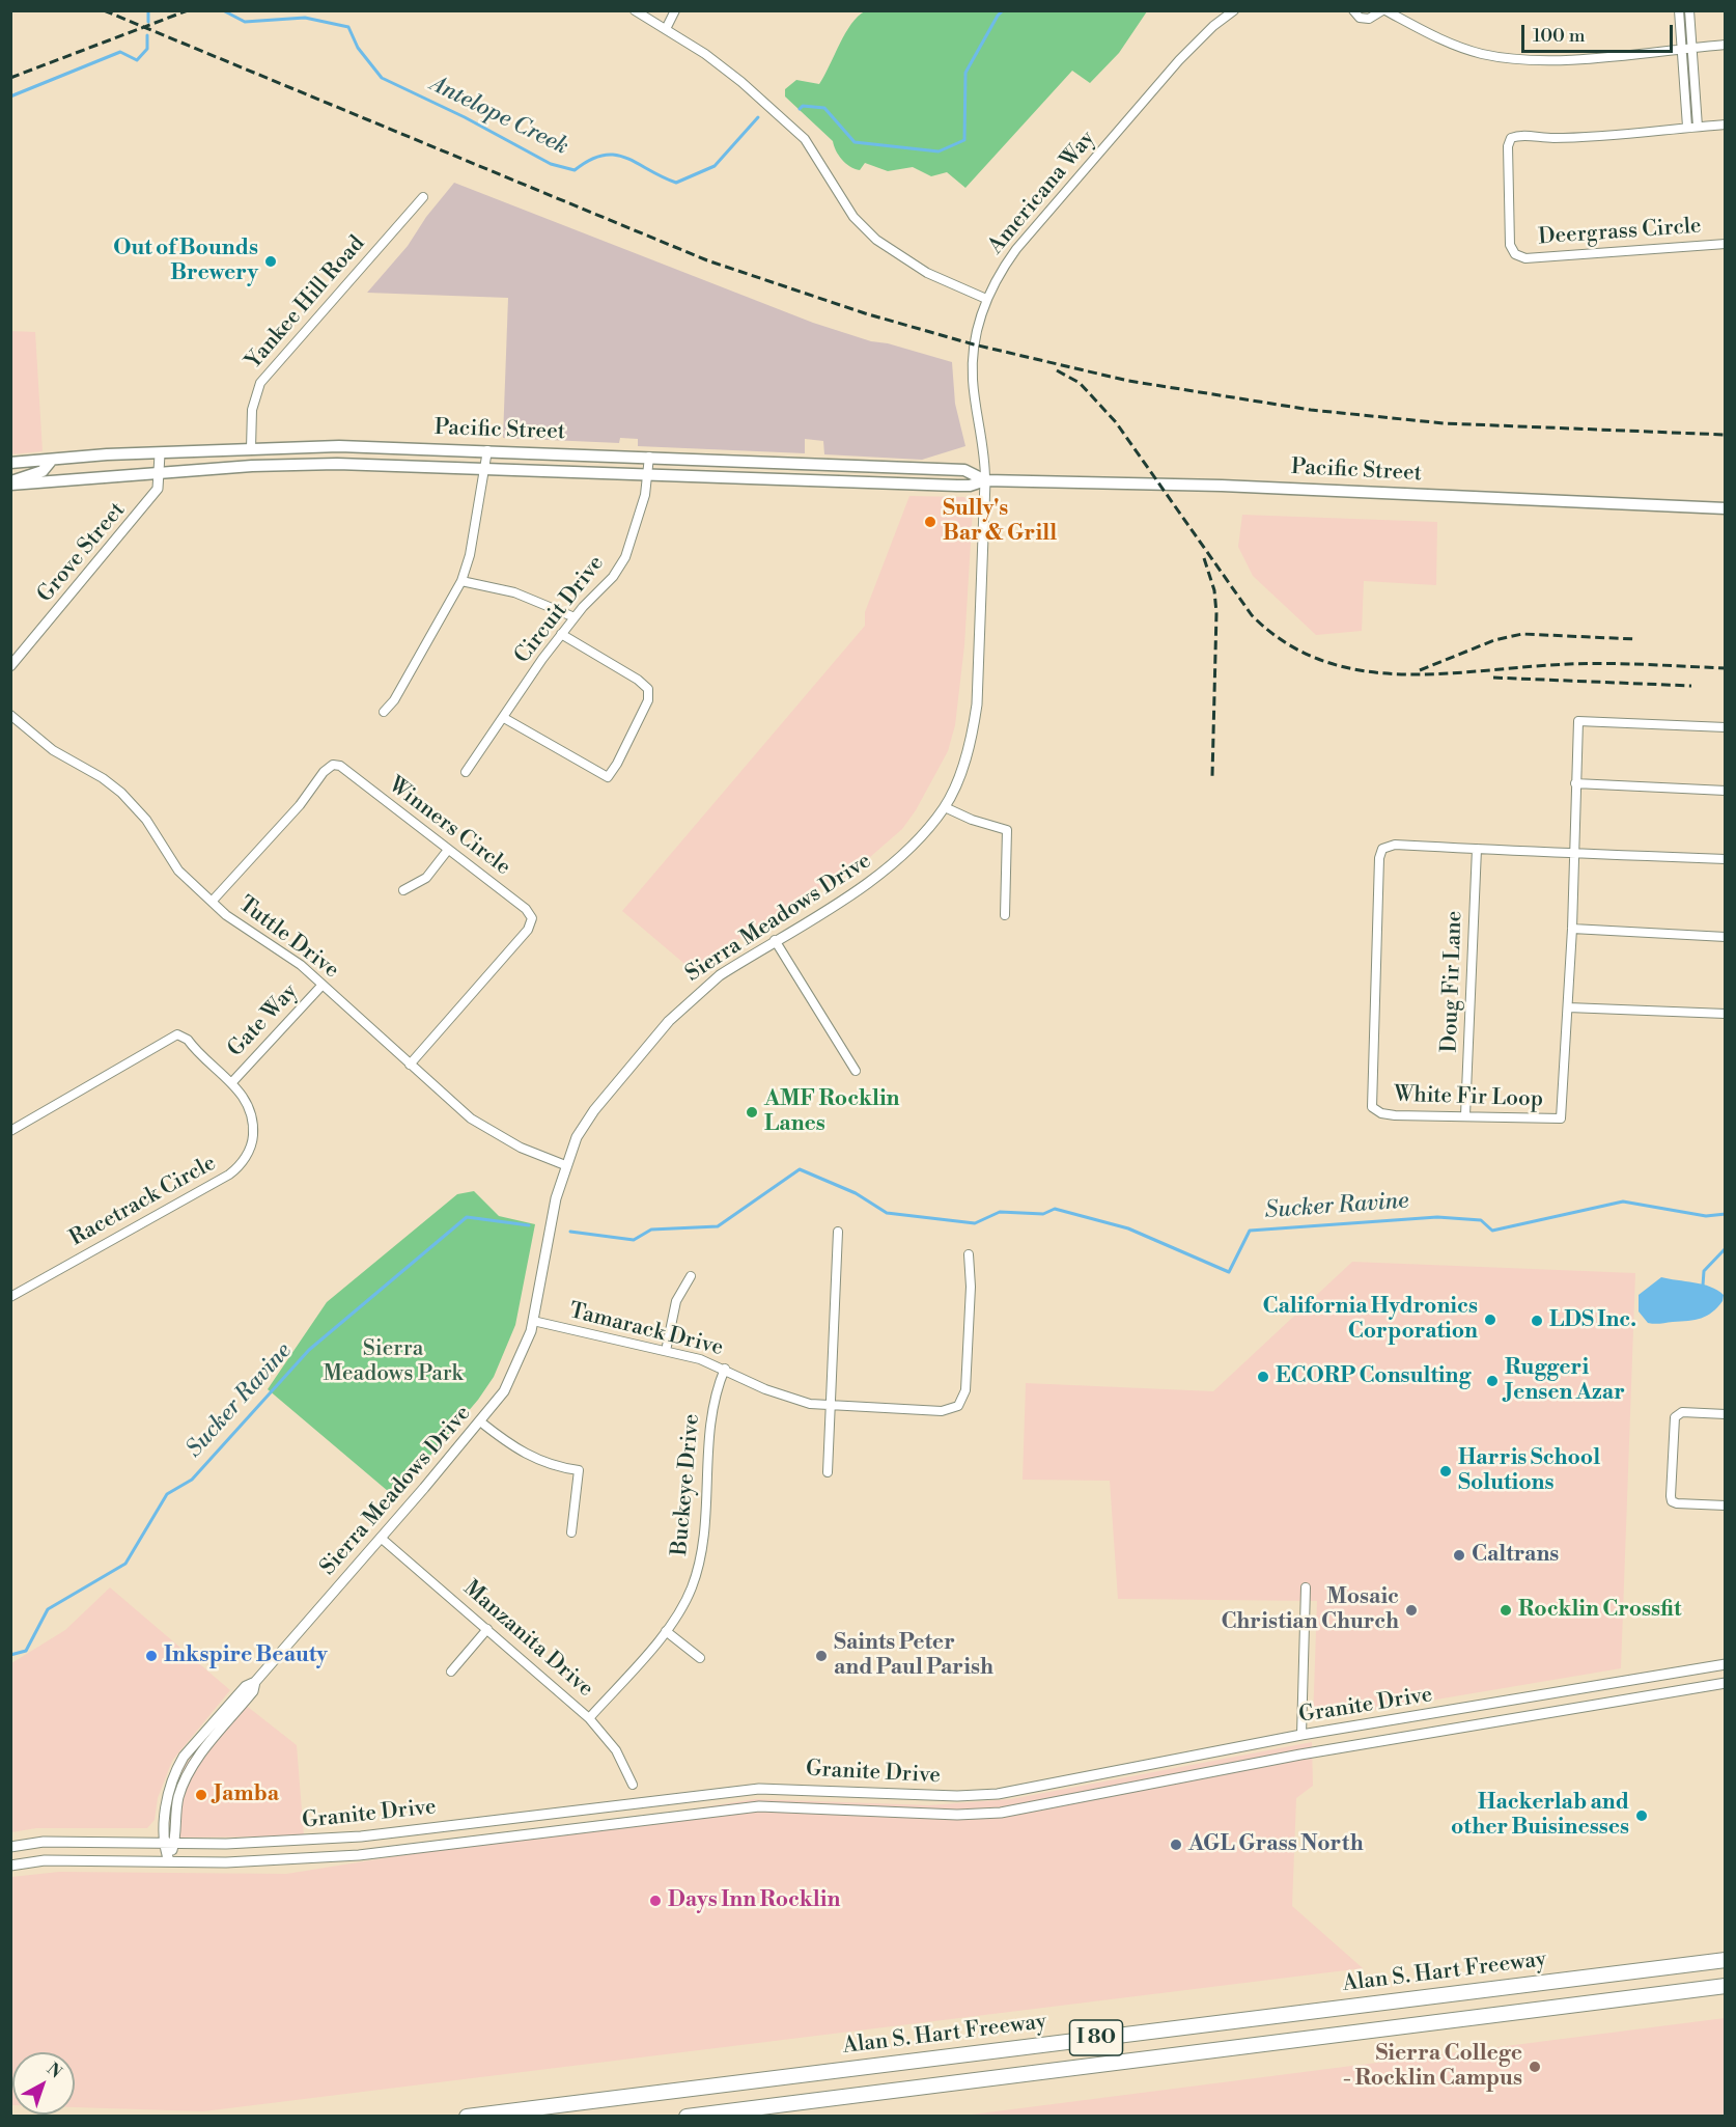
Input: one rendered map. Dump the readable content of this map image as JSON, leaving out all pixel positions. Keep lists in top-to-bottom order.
{
  "streets": {
    "highway": ["Alan S. Hart Freeway", "I 80"],
    "main road": ["Pacific Street"],
    "street": [
      "Americana Way",
      "Deergrass Circle",
      "Yankee Hill Road",
      "Grove Street",
      "Circuit Drive",
      "Winners Circle",
      "Sierra Meadows Drive",
      "Tuttle Drive",
      "Doug Fir Lane",
      "Gate Way",
      "White Fir Loop",
      "Racetrack Circle",
      "Tamarack Drive",
      "Buckeye Drive",
      "Manzanita Drive",
      "Granite Drive"
    ]
  },
  "crossings": [
    ["Americana Way", "Pacific Street"],
    ["Americana Way", "Sierra Meadows Drive"],
    ["Yankee Hill Road", "Pacific Street"],
    ["Pacific Street", "Grove Street"],
    ["Pacific Street", "Circuit Drive"],
    ["Pacific Street", "Sierra Meadows Drive"],
    ["Winners Circle", "Tuttle Drive"],
    ["Sierra Meadows Drive", "Tuttle Drive"],
    ["Sierra Meadows Drive", "Tamarack Drive"],
    ["Sierra Meadows Drive", "Manzanita Drive"],
    ["Sierra Meadows Drive", "Granite Drive"],
    ["Tuttle Drive", "Gate Way"],
    ["Doug Fir Lane", "White Fir Loop"],
    ["Gate Way", "Racetrack Circle"],
    ["Tamarack Drive", "Buckeye Drive"],
    ["Buckeye Drive", "Manzanita Drive"]
  ],
  "water": ["Antelope Creek", "Sucker Ravine"],
  "parks": ["Sierra Meadows Park"],
  "places": [
    "Out of Bounds Brewery",
    "Sully's Bar & Grill",
    "AMF Rocklin Lanes",
    "California Hydronics Corporation",
    "LDS Inc.",
    "ECORP Consulting",
    "Ruggeri Jensen Azar",
    "Harris School Solutions",
    "Caltrans",
    "Mosaic Christian Church",
    "Rocklin Crossfit",
    "Inkspire Beauty",
    "Saints Peter and Paul Parish",
    "Jamba",
    "Hackerlab and other Buisinesses",
    "AGL Grass North",
    "Days Inn Rocklin",
    "Sierra College - Rocklin Campus"
  ],
  "scale_bar": "100 m",
  "north": "top right"
}
